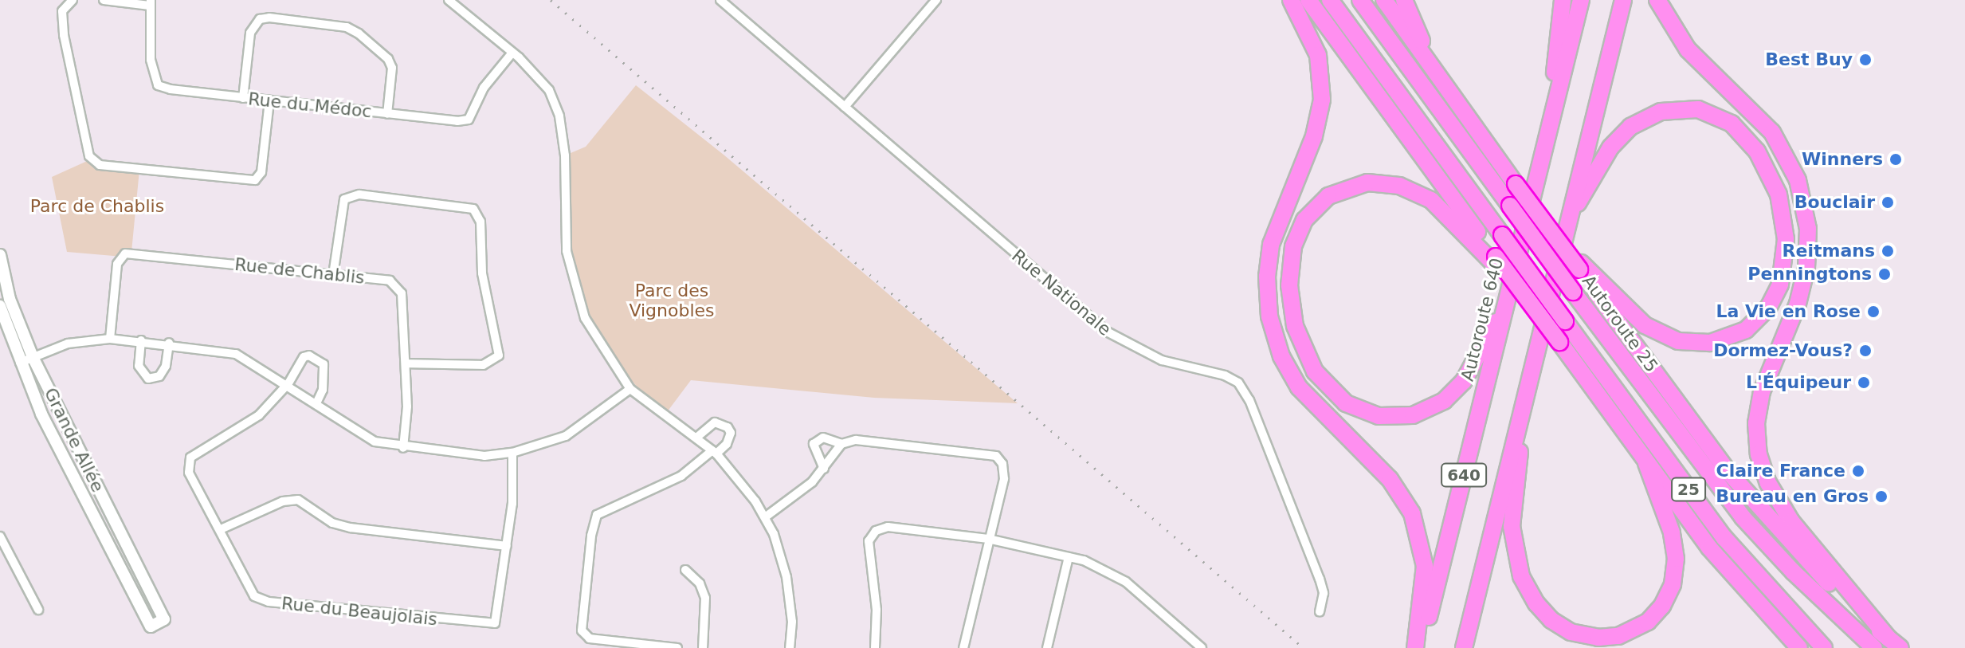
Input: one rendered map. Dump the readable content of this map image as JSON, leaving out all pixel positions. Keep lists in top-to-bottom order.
{
  "streets": {
    "highway": [
      "Autoroute 640",
      "Autoroute 25",
      "640",
      "25"
    ],
    "street": [
      "Rue du Médoc",
      "Rue de Chablis",
      "Rue Nationale",
      "Grande Allée",
      "Rue du Beaujolais"
    ]
  },
  "parks": ["Parc de Chablis", "Parc des Vignobles"],
  "places": [
    "Best Buy",
    "Winners",
    "Bouclair",
    "Reitmans",
    "Penningtons",
    "La Vie en Rose",
    "Dormez-Vous?",
    "L'Équipeur",
    "Claire France",
    "Bureau en Gros"
  ]
}
